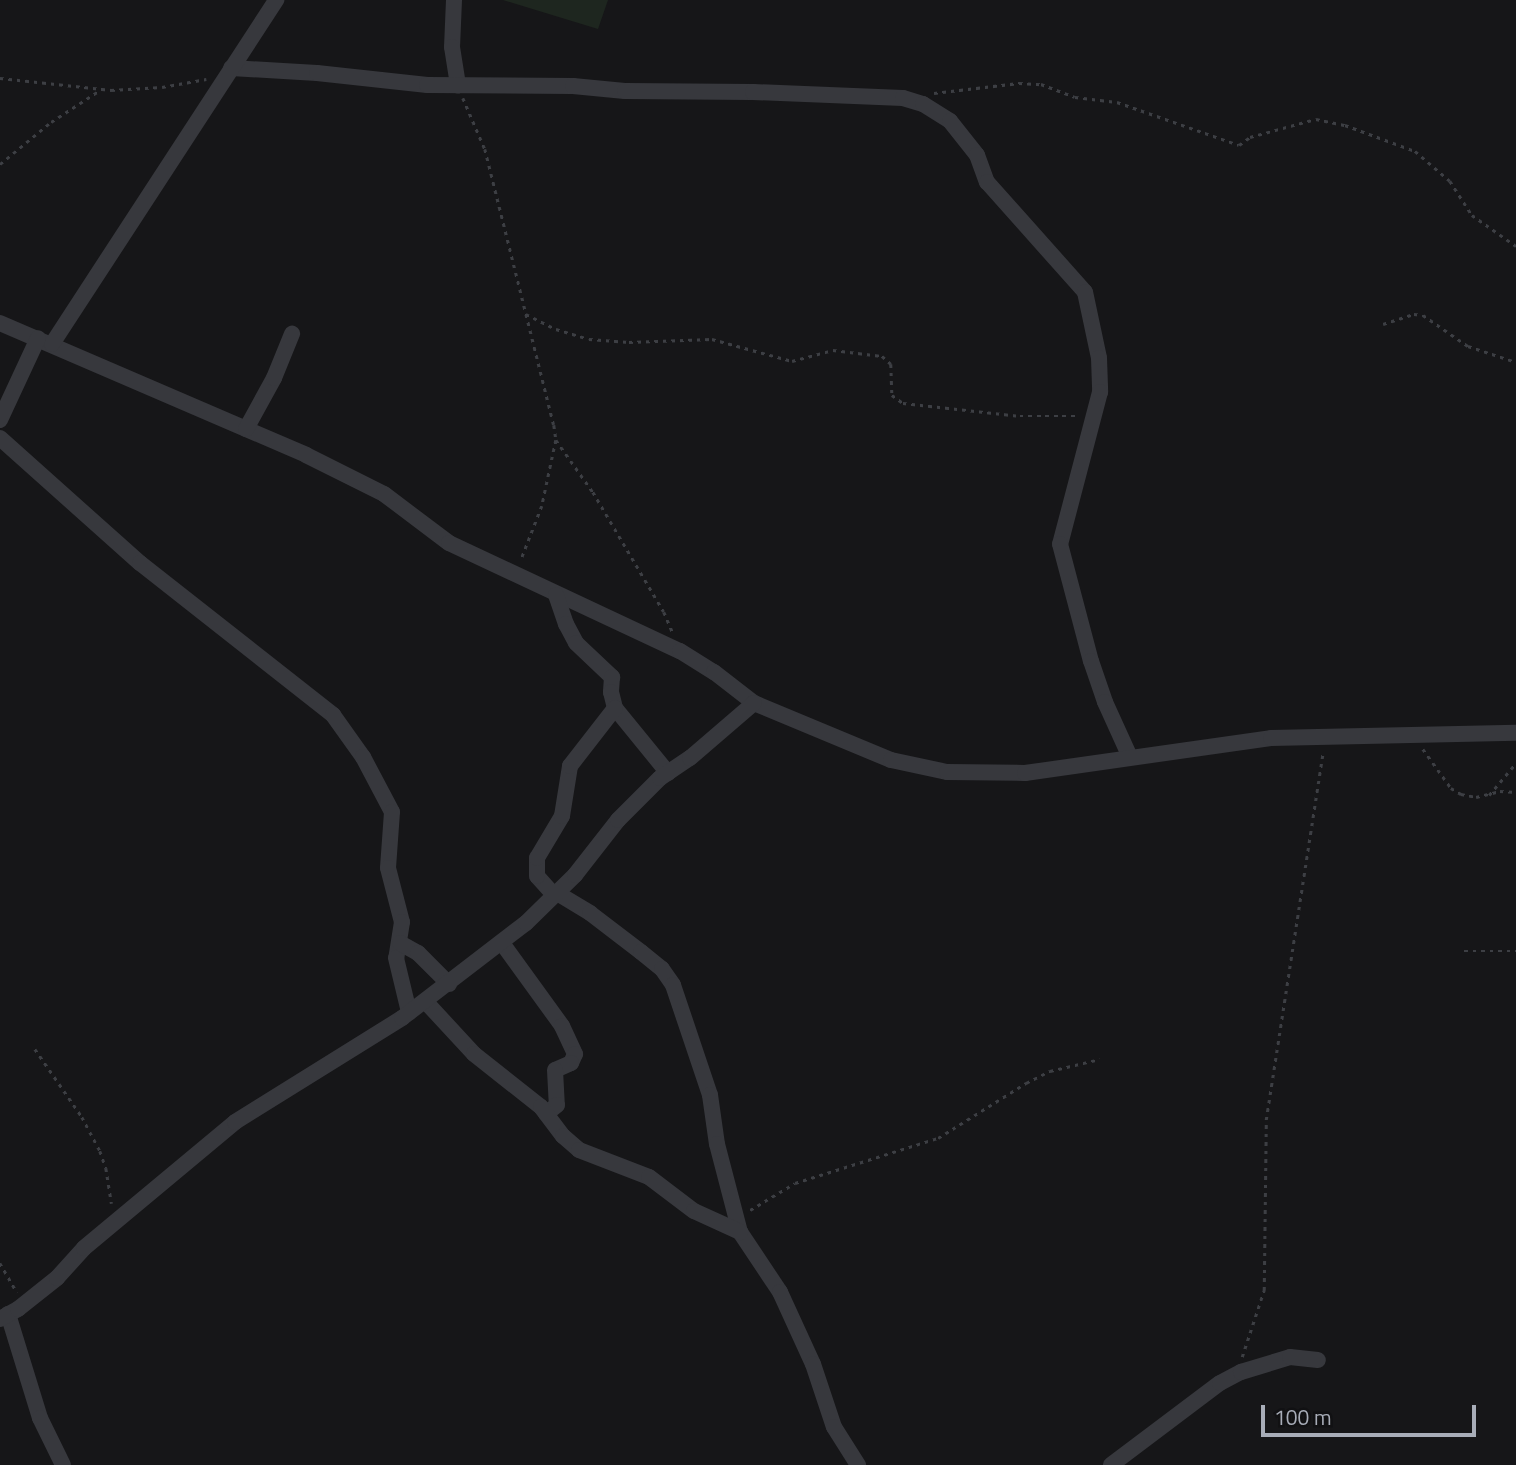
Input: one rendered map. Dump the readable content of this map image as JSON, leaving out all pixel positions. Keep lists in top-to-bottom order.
{
  "scale_bar": "100 m"
}
